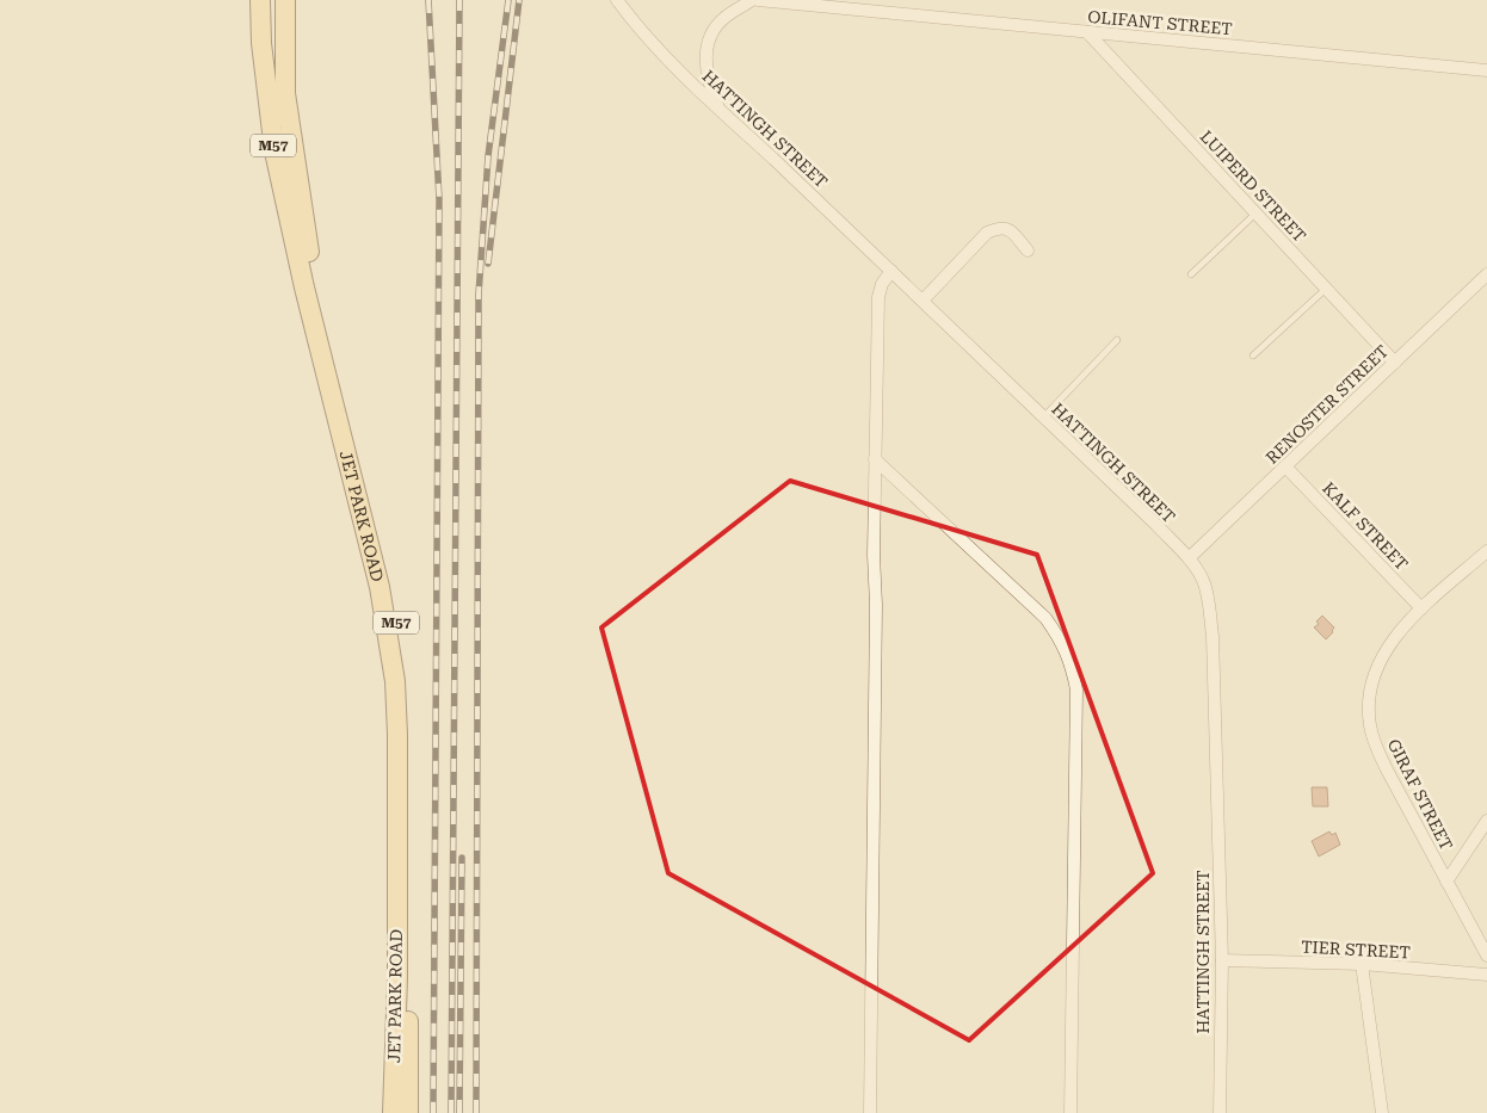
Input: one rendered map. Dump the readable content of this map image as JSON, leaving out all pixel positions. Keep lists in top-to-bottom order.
{
  "streets": {
    "main road": ["M57", "JET PARK ROAD"],
    "street": [
      "OLIFANT STREET",
      "HATTINGH STREET",
      "LUIPERD STREET",
      "RENOSTER STREET",
      "KALF STREET",
      "GIRAF STREET",
      "TIER STREET"
    ]
  },
  "crossings": [
    ["OLIFANT STREET", "LUIPERD STREET"],
    ["HATTINGH STREET", "RENOSTER STREET"],
    ["HATTINGH STREET", "TIER STREET"],
    ["LUIPERD STREET", "RENOSTER STREET"],
    ["RENOSTER STREET", "KALF STREET"],
    ["KALF STREET", "GIRAF STREET"]
  ]
}
